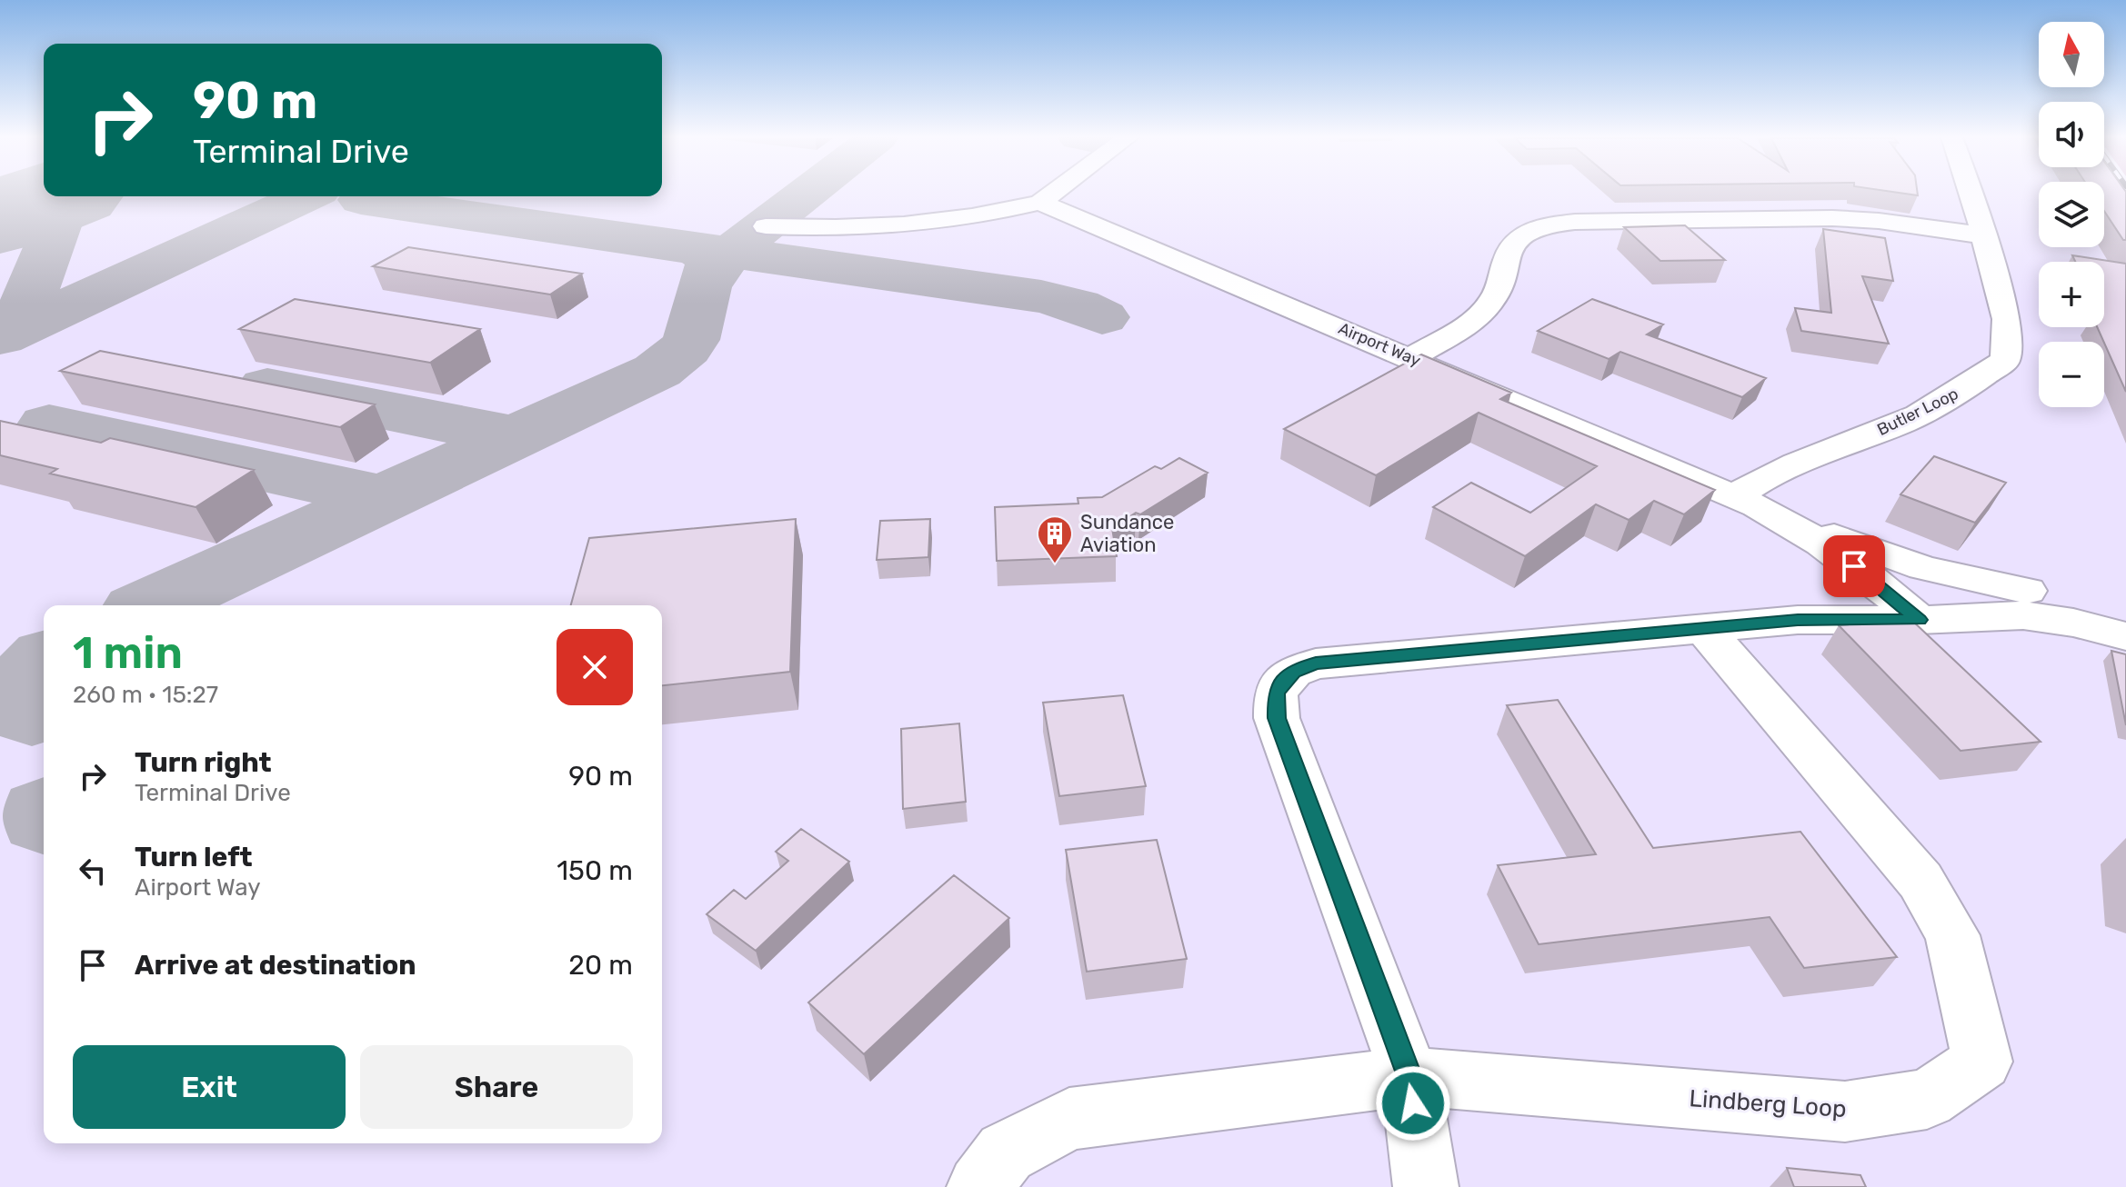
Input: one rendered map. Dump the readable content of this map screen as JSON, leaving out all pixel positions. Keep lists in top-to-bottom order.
{
  "streets": {
    "street": ["Airport Way", "Butler Loop", "Lindberg Loop"]
  },
  "crossings": [
    ["Airport Way", "Butler Loop"]
  ],
  "places": {
    "building": ["Sundance Aviation"]
  },
  "north": "top",
  "page": {
    "map_buttons": ["+", "−"],
    "turn": ["90 m", "Terminal Drive"],
    "heading": ["1 min", "260 m · 15:27"],
    "list": [
      {
        "name": "Turn right",
        "note": "Terminal Drive",
        "value": "90 m"
      },
      {
        "name": "Turn left",
        "note": "Airport Way",
        "value": "150 m"
      },
      {
        "name": "Arrive at destination",
        "value": "20 m"
      }
    ],
    "buttons": ["Exit", "Share"]
  }
}
